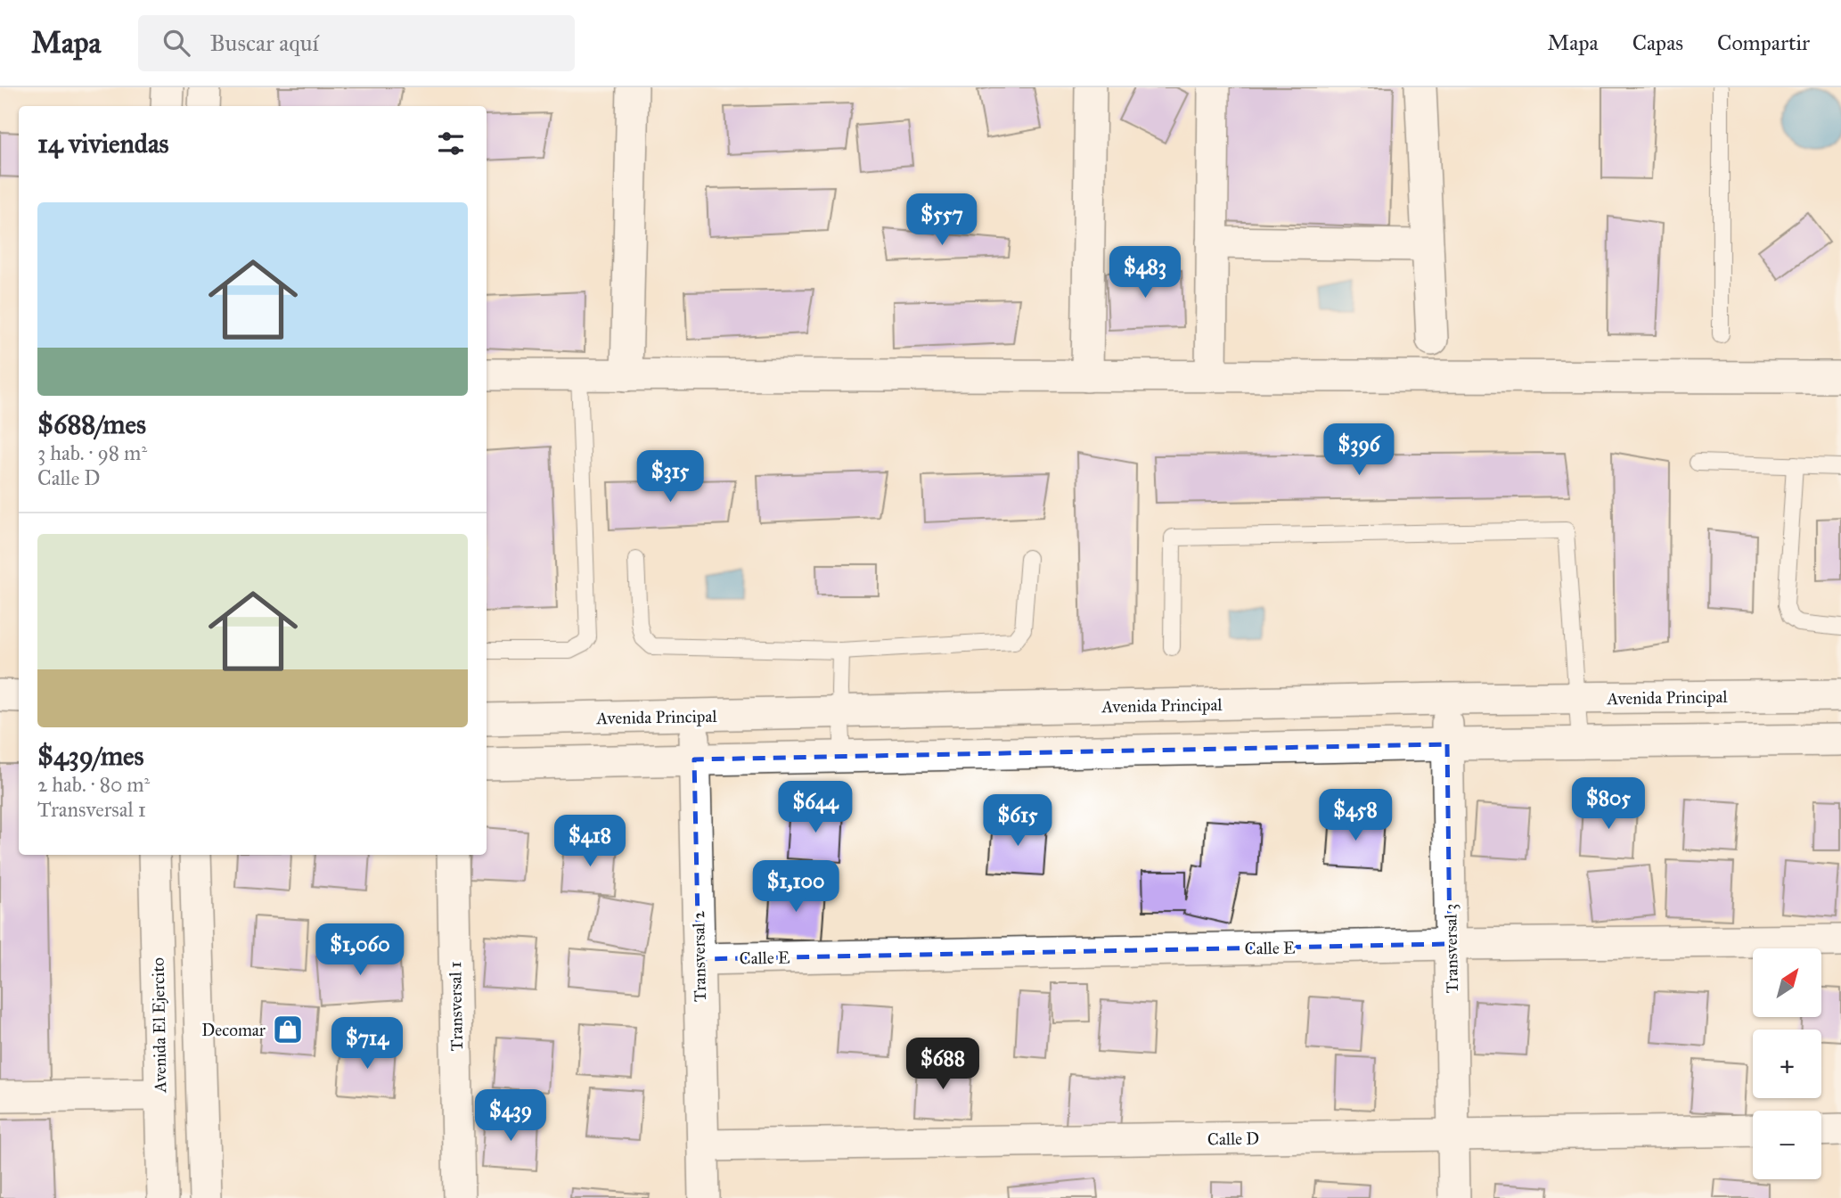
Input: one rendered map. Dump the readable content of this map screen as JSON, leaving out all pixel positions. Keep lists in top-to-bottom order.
{
  "streets": {
    "street": [
      "Avenida Principal",
      "Calle E",
      "Transversal 3",
      "Transversal 2",
      "Transversal 1",
      "Avenida El Ejercito",
      "Calle D"
    ]
  },
  "crossings": [
    ["Avenida Principal", "Transversal 3"],
    ["Avenida Principal", "Transversal 2"],
    ["Calle E", "Transversal 3"],
    ["Calle E", "Transversal 2"],
    ["Transversal 3", "Calle D"],
    ["Transversal 2", "Calle D"]
  ],
  "places": {
    "shop": ["Decomar"]
  },
  "north": "top right",
  "page": {
    "header": "Mapa",
    "search": "Buscar aquí",
    "nav": ["Mapa", "Capas", "Compartir"],
    "heading": "14 viviendas",
    "list": [
      {
        "name": "$688/mes",
        "note": "3 hab. · 98 m² · Calle D"
      },
      {
        "name": "$439/mes",
        "note": "2 hab. · 80 m² · Transversal 1"
      }
    ],
    "price": [
      "$557",
      "$483",
      "$396",
      "$315",
      "$805",
      "$644",
      "$458",
      "$615",
      "$418",
      "$1,100",
      "$1,060",
      "$714",
      "$688",
      "$439"
    ],
    "map_buttons": ["+", "−"]
  }
}
